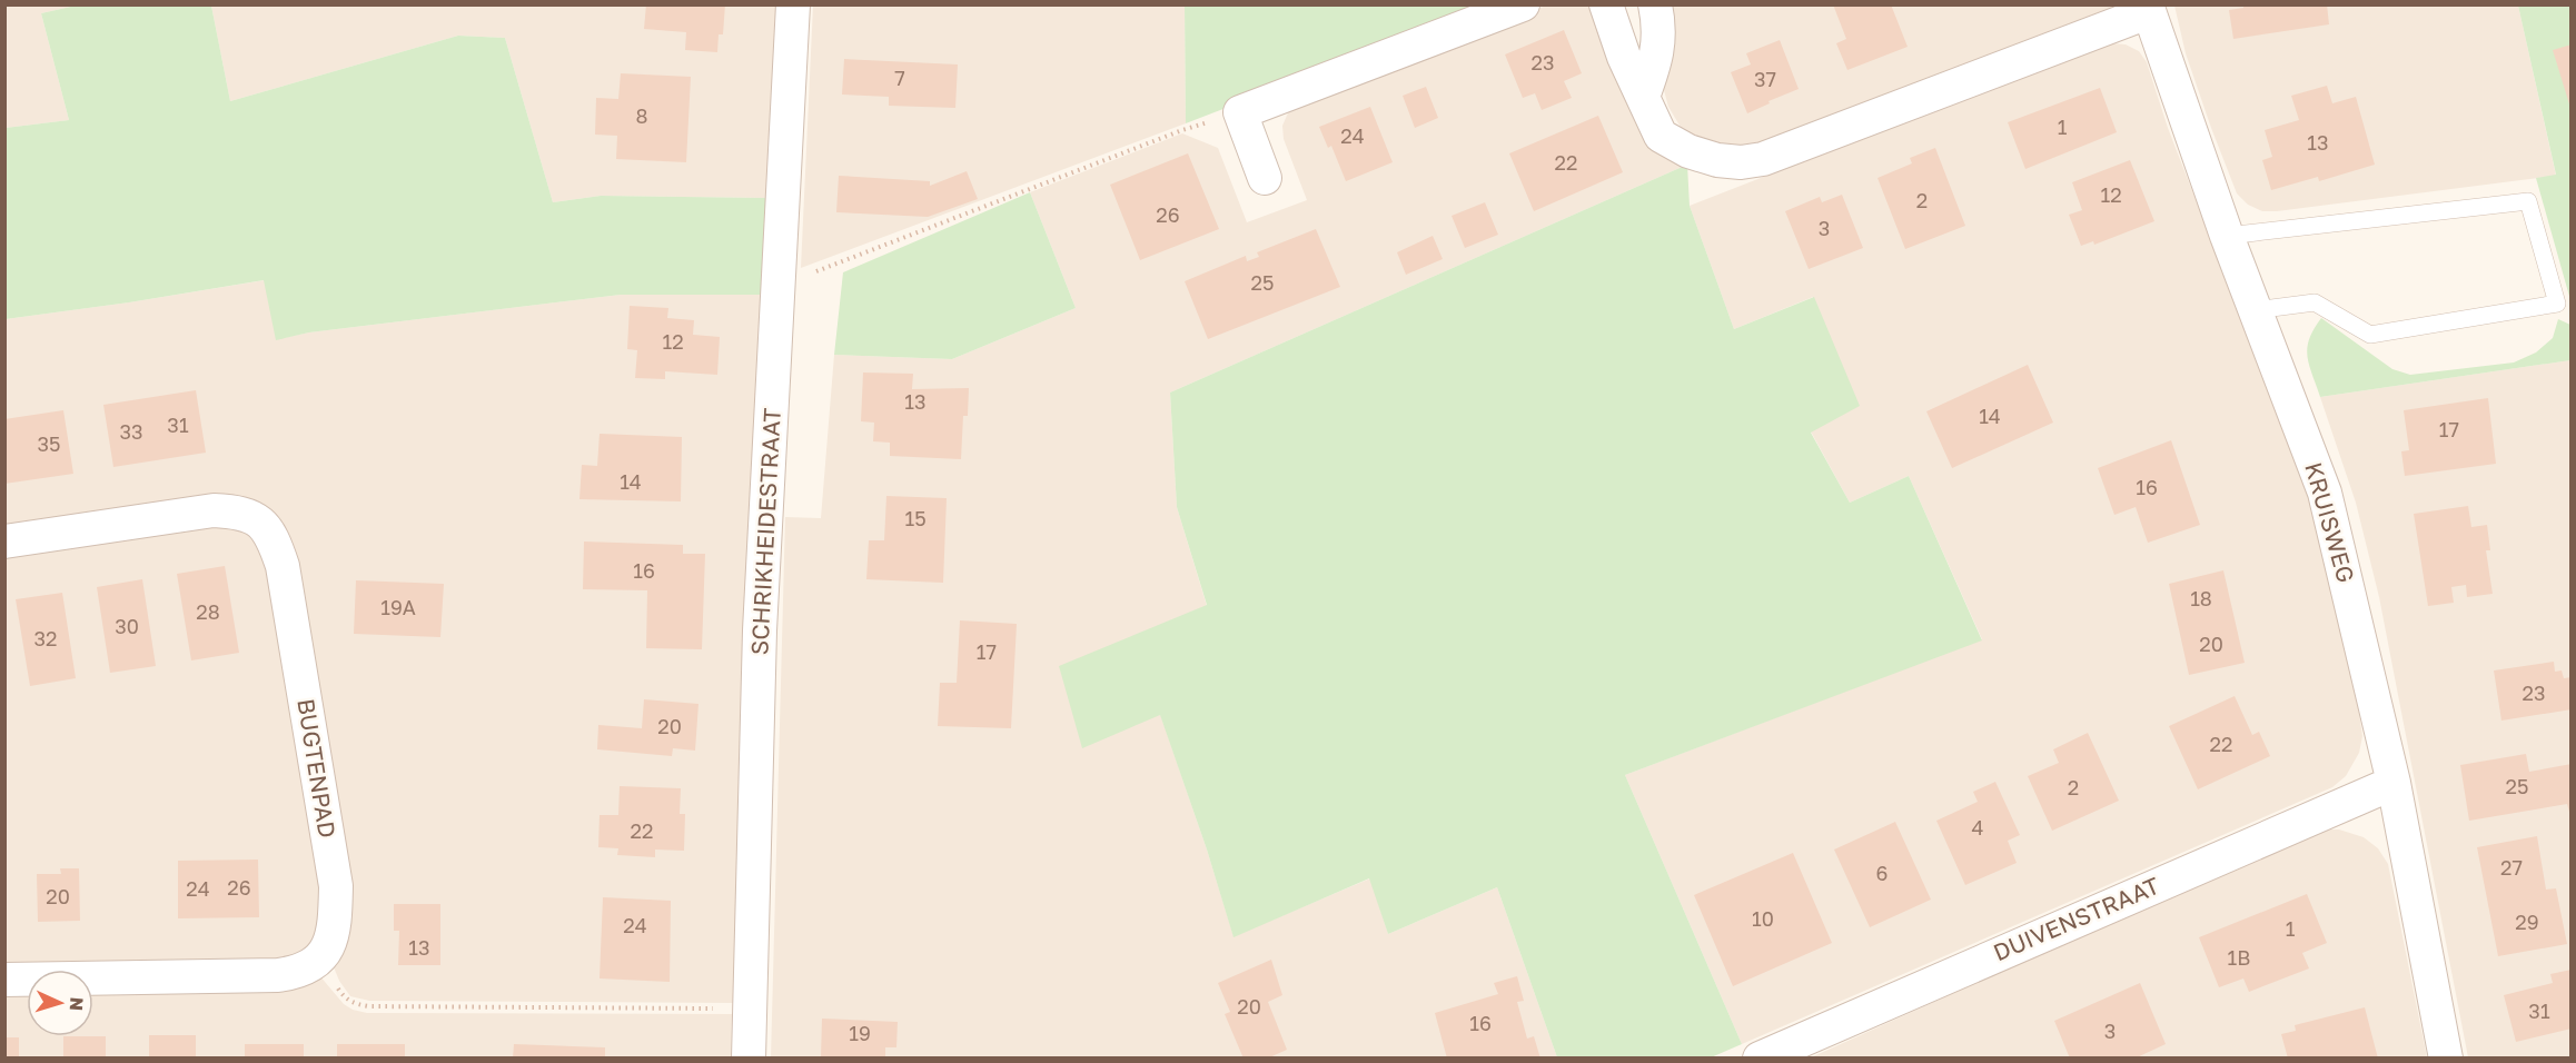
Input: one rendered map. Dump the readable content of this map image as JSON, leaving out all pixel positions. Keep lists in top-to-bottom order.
{
  "streets": {
    "street": [
      "KRUISWEG",
      "SCHRIKHEIDESTRAAT",
      "BUGTENPAD",
      "DUIVENSTRAAT"
    ]
  },
  "crossings": [
    ["KRUISWEG", "DUIVENSTRAAT"]
  ],
  "house_numbers": [
    "23",
    "7",
    "37",
    "8",
    "1",
    "24",
    "13",
    "22",
    "12",
    "2",
    "26",
    "3",
    "25",
    "12",
    "13",
    "14",
    "31",
    "17",
    "33",
    "35",
    "14",
    "16",
    "15",
    "16",
    "18",
    "19A",
    "28",
    "30",
    "32",
    "20",
    "17",
    "23",
    "20",
    "22",
    "25",
    "2",
    "4",
    "22",
    "27",
    "6",
    "26",
    "24",
    "20",
    "10",
    "29",
    "24",
    "1",
    "13",
    "1B",
    "20",
    "31",
    "16",
    "3",
    "19"
  ],
  "north": "right"
}
